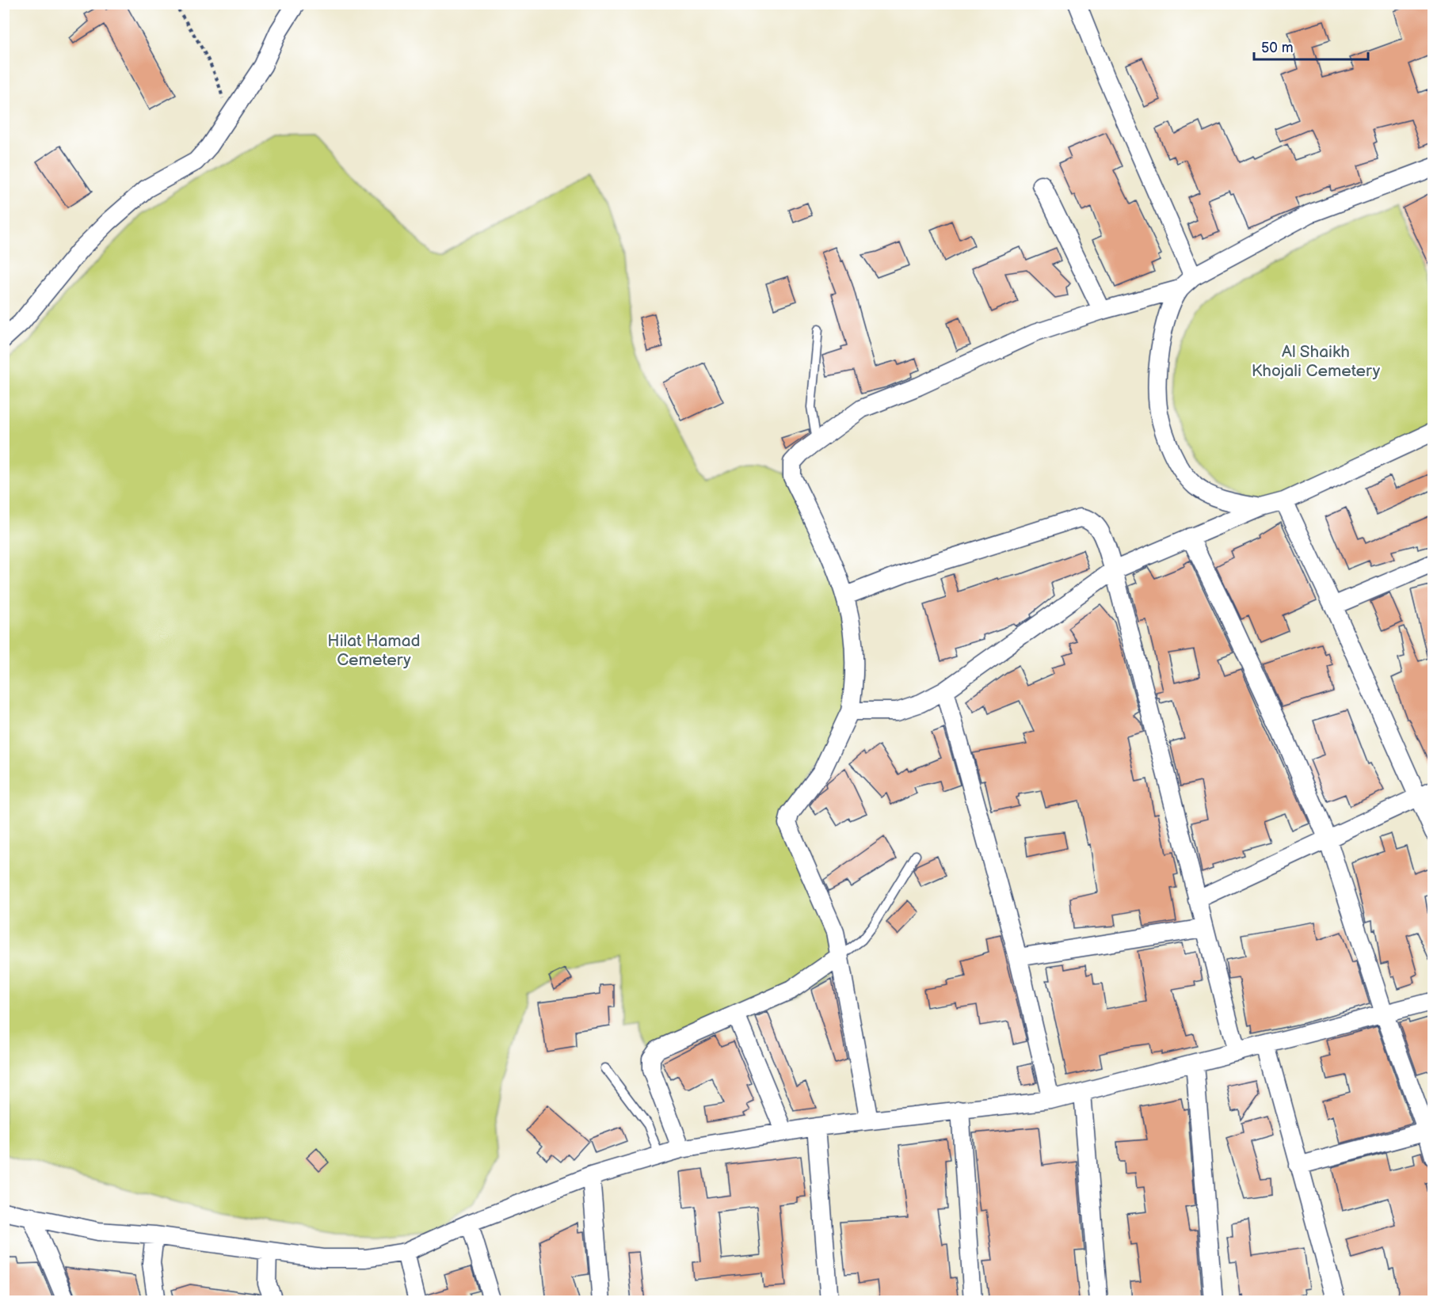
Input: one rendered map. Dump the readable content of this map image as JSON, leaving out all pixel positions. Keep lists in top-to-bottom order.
{
  "parks": ["Al Shaikh Khojali Cemetery", "Hilat Hamad Cemetery"],
  "scale_bar": "50 m"
}
